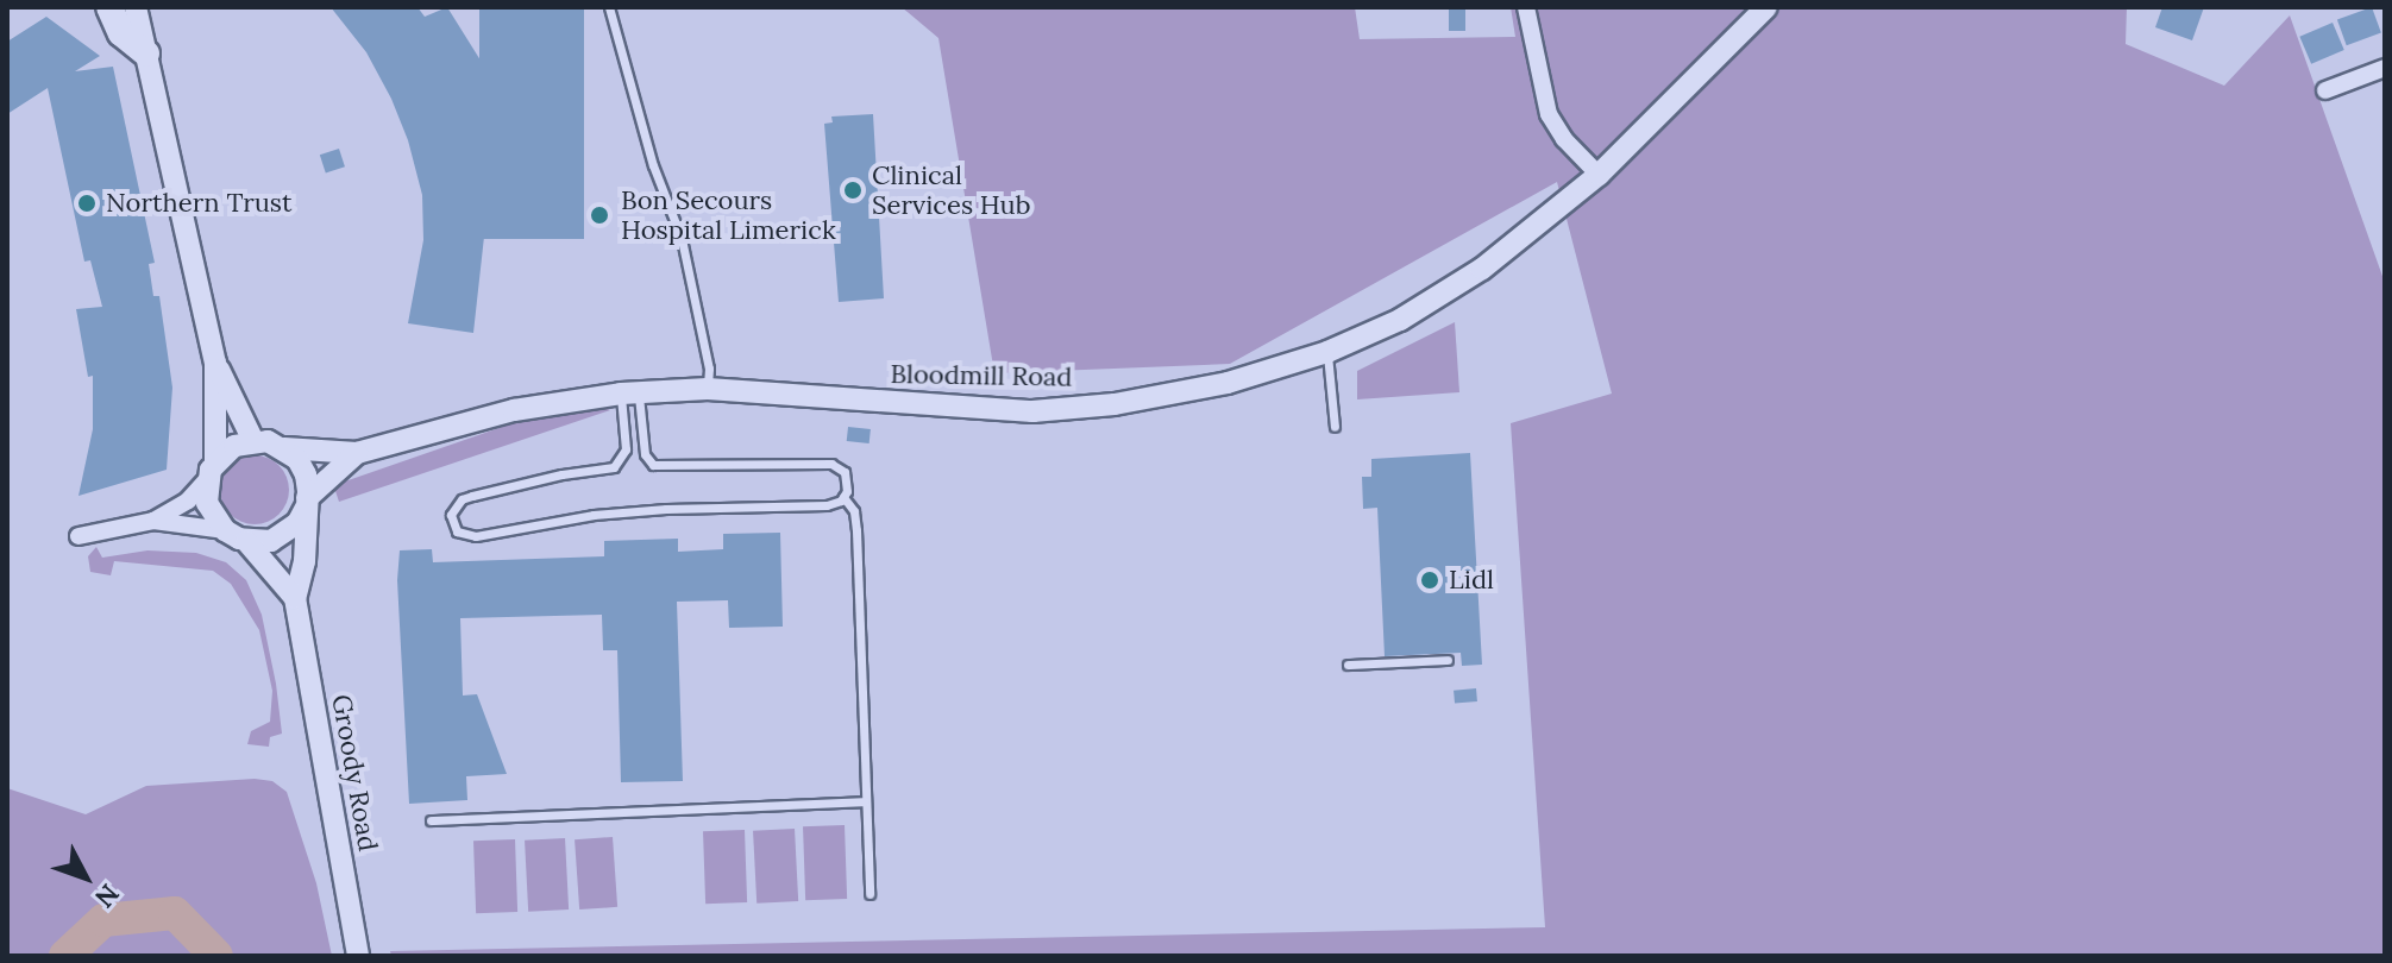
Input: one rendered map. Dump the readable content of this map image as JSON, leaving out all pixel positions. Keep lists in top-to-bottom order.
{
  "streets": {
    "street": ["Bloodmill Road", "Groody Road"]
  },
  "places": [
    "Clinical Services Hub",
    "Northern Trust",
    "Bon Secours Hospital Limerick",
    "Lidl"
  ],
  "north": "bottom right"
}
